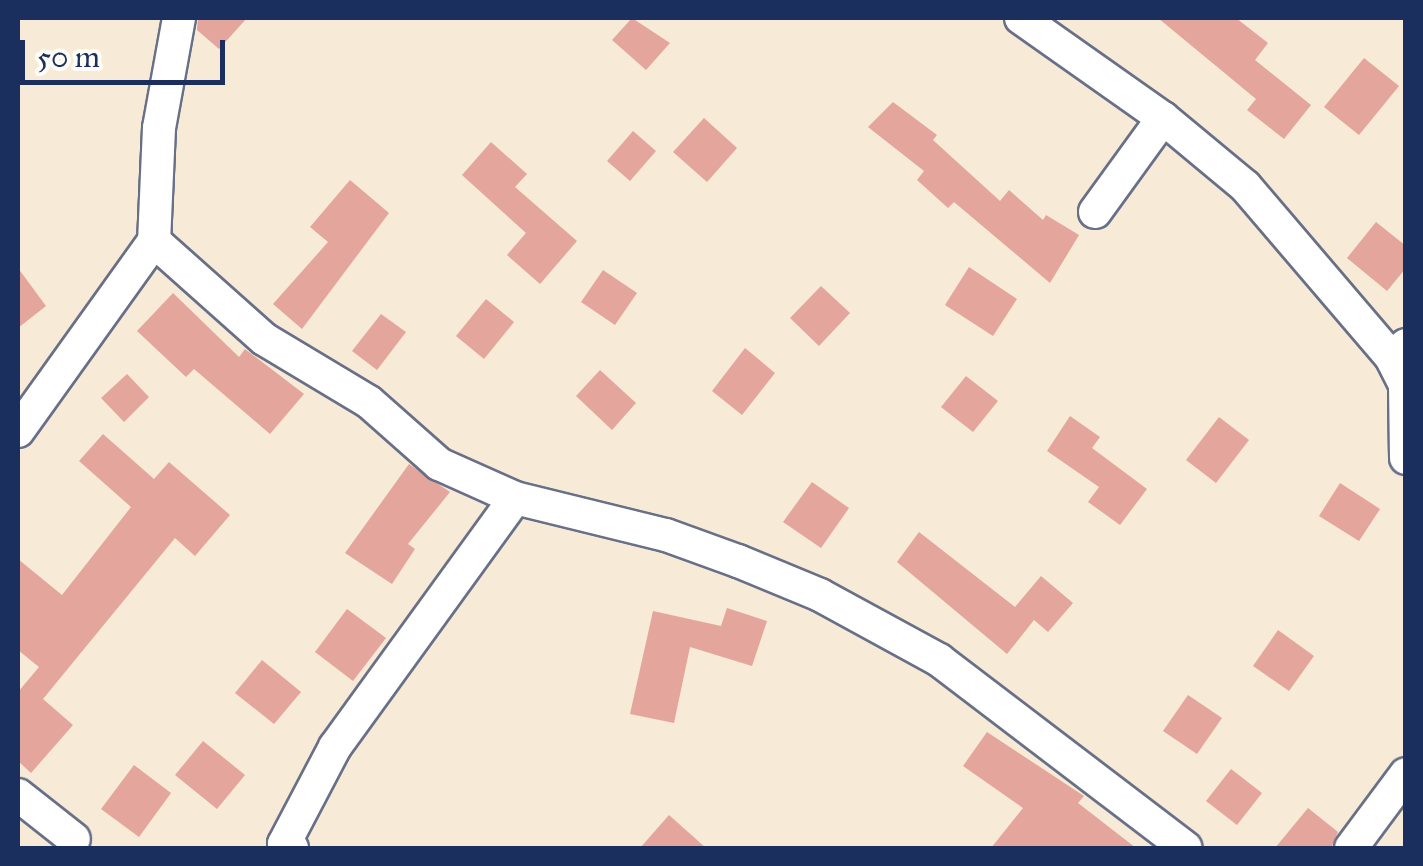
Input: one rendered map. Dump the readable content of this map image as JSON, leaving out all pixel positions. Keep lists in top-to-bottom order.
{
  "scale_bar": "50 m"
}
